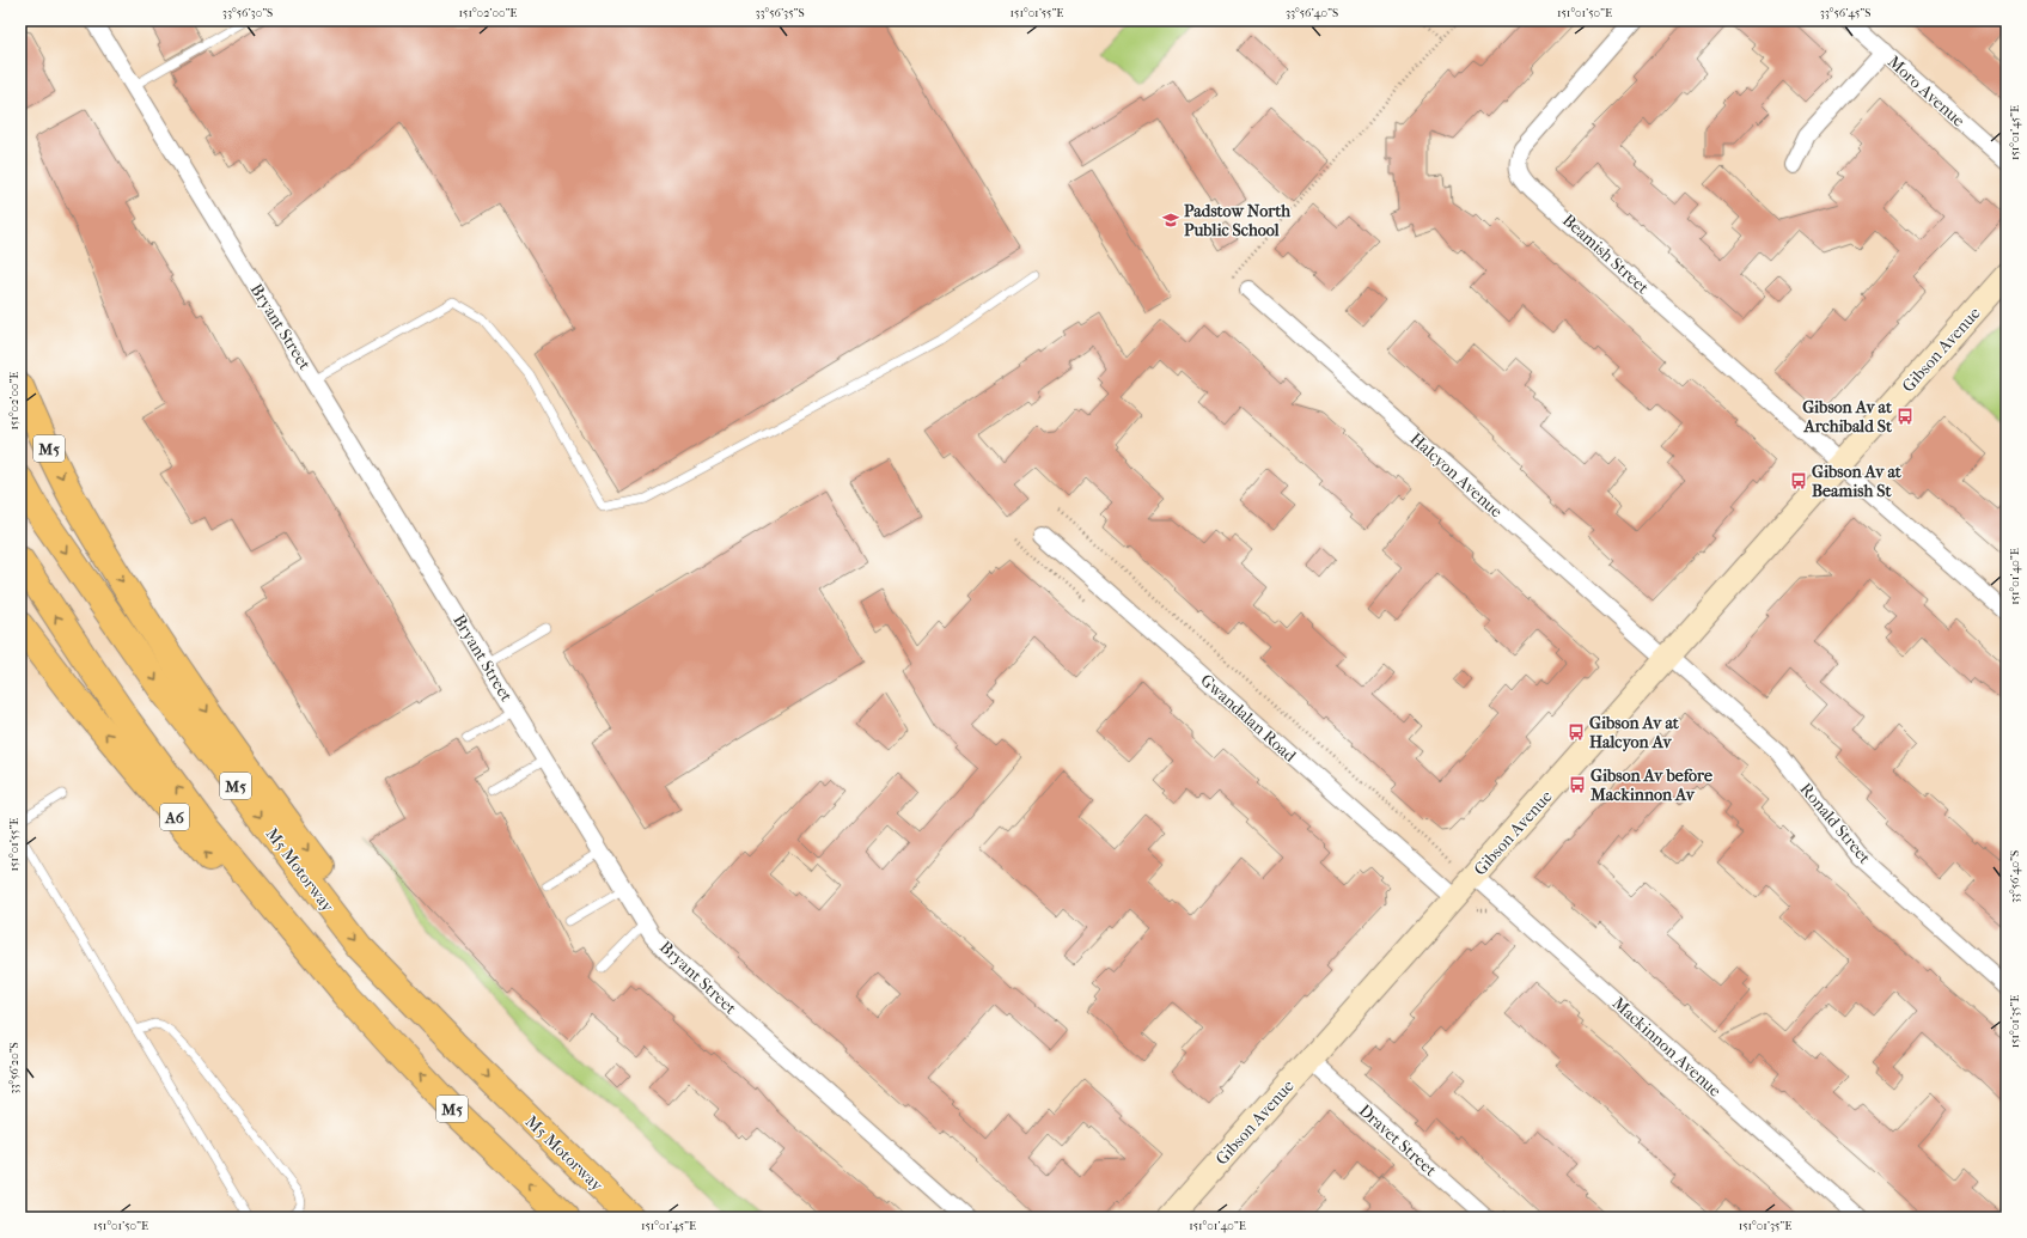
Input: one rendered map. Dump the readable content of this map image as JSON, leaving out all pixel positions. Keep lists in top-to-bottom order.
{
  "streets": {
    "highway": ["M5", "A6", "M5 Motorway"],
    "main road": ["Gibson Avenue"],
    "street": [
      "Moro Avenue",
      "Beamish Street",
      "Bryant Street",
      "Halcyon Avenue",
      "Gwandalan Road",
      "Ronald Street",
      "Mackinnon Avenue",
      "Dravet Street"
    ]
  },
  "crossings": [
    ["Beamish Street", "Gibson Avenue"],
    ["Gibson Avenue", "Halcyon Avenue"],
    ["Gibson Avenue", "Gwandalan Road"],
    ["Gibson Avenue", "Ronald Street"],
    ["Gibson Avenue", "Mackinnon Avenue"],
    ["Gibson Avenue", "Dravet Street"],
    ["M5", "A6"],
    ["M5", "M5 Motorway"],
    ["Halcyon Avenue", "Ronald Street"]
  ],
  "places": {
    "school or university": ["Padstow North Public School"],
    "bus stop": [
      "Gibson Av at Archibald St",
      "Gibson Av at Beamish St",
      "Gibson Av at Halcyon Av",
      "Gibson Av before Mackinnon Av"
    ]
  },
  "coordinates": [
    "33°56'30\"S",
    "151°02'00\"E",
    "33°56'35\"S",
    "151°01'55\"E",
    "33°56'40\"S",
    "151°01'50\"E",
    "33°56'45\"S",
    "151°01'45\"E",
    "151°01'40\"E",
    "151°01'35\"E",
    "33°56'20\"S"
  ]
}
